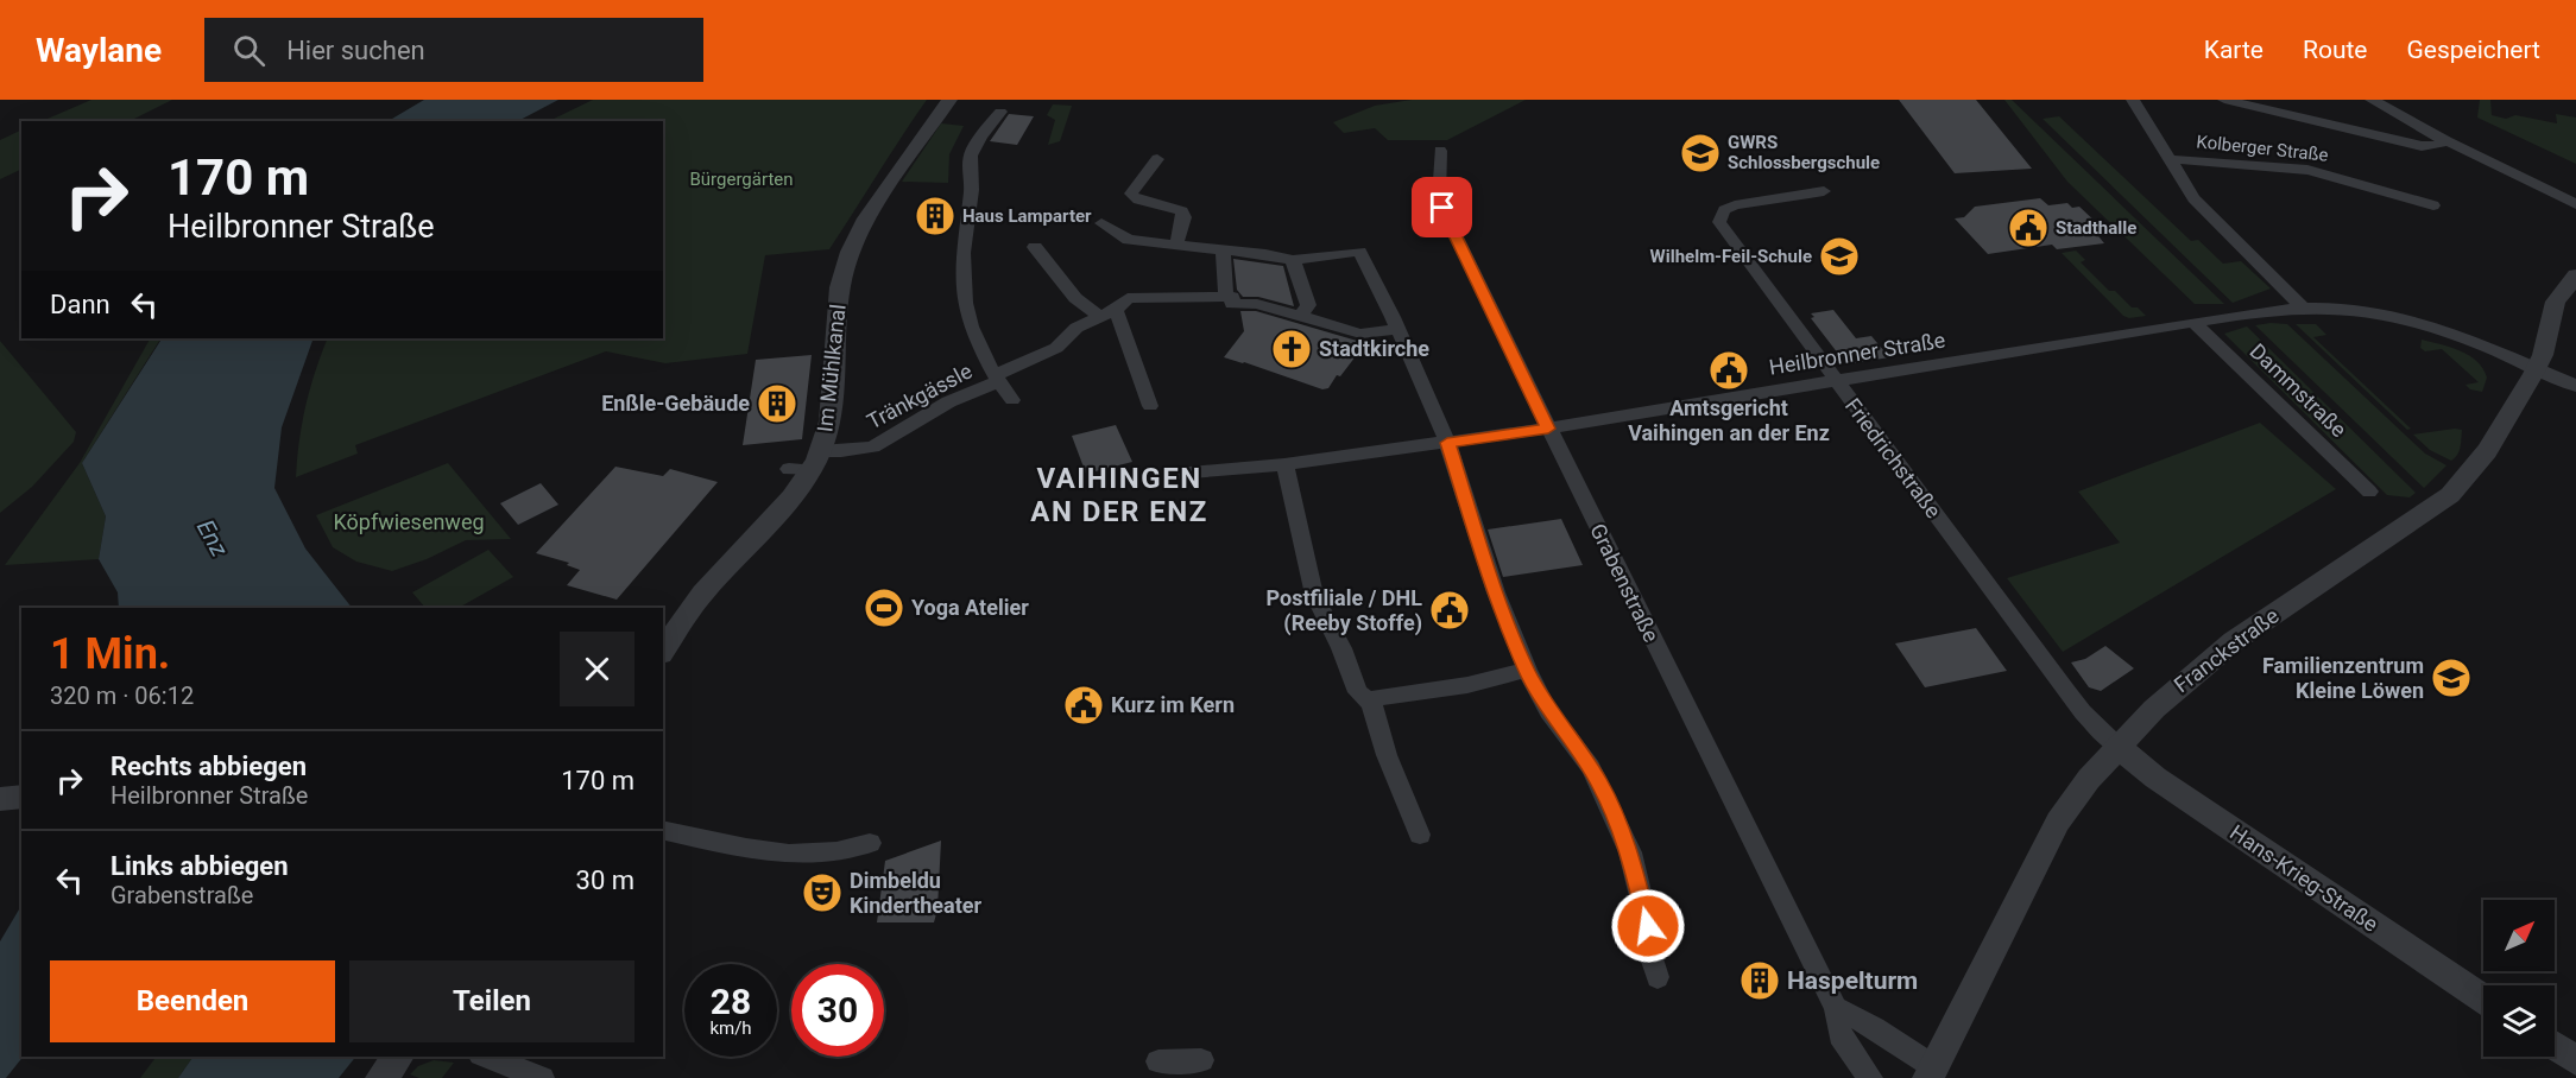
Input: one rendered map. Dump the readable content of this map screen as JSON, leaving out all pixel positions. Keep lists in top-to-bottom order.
{
  "streets": {
    "street": [
      "Kolberger Straße",
      "Heilbronner Straße",
      "Im Mühlkanal",
      "Dammstraße",
      "Tränkgässle",
      "Friedrichstraße",
      "Grabenstraße",
      "Franckstraße",
      "Hans-Krieg-Straße"
    ]
  },
  "crossings": [
    ["Heilbronner Straße", "Dammstraße"],
    ["Heilbronner Straße", "Friedrichstraße"],
    ["Heilbronner Straße", "Grabenstraße"],
    ["Heilbronner Straße", "Franckstraße"],
    ["Im Mühlkanal", "Tränkgässle"],
    ["Friedrichstraße", "Franckstraße"],
    ["Friedrichstraße", "Hans-Krieg-Straße"],
    ["Franckstraße", "Hans-Krieg-Straße"]
  ],
  "districts": ["VAIHINGEN AN DER ENZ"],
  "water": ["Enz"],
  "parks": ["Bürgergärten", "Köpfwiesenweg"],
  "places": {
    "school or university": ["GWRS Schlossbergschule", "Wilhelm-Feil-Schule", "Familienzentrum Kleine Löwen"],
    "building": ["Haus Lamparter", "Enßle-Gebäude", "Haspelturm"],
    "public building": [
      "Stadthalle",
      "Amtsgericht Vaihingen an der Enz",
      "Postfiliale / DHL (Reeby Stoffe)",
      "Kurz im Kern"
    ],
    "church": ["Stadtkirche"],
    "sports": ["Yoga Atelier"],
    "theatre": ["Dimbeldu Kindertheater"]
  },
  "north": "top right",
  "page": {
    "header": "Waylane",
    "search": "Hier suchen",
    "nav": ["Karte", "Route", "Gespeichert"],
    "turn": ["170 m", "Heilbronner Straße"],
    "then": "Dann",
    "heading": ["1 Min.", "320 m · 06:12"],
    "list": [
      {
        "name": "Rechts abbiegen",
        "note": "Heilbronner Straße",
        "value": "170 m"
      },
      {
        "name": "Links abbiegen",
        "note": "Grabenstraße",
        "value": "30 m"
      }
    ],
    "buttons": ["Beenden", "Teilen"],
    "speed": "28 km/h",
    "limit": "30"
  }
}
